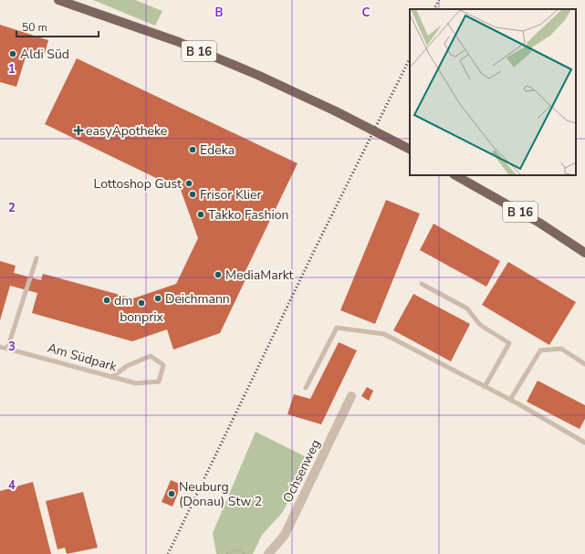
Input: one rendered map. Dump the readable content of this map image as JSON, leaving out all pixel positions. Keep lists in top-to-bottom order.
{
  "streets": {
    "main road": ["B 16"],
    "street": ["Ochsenweg"],
    "lane": ["Am Südpark"]
  },
  "places": {
    "other": [
      "Aldi Süd",
      "Edeka",
      "Lottoshop Gust",
      "Frisör Klier",
      "Takko Fashion",
      "MediaMarkt",
      "Deichmann",
      "dm",
      "bonprix",
      "Neuburg (Donau) Stw 2"
    ],
    "health": ["easyApotheke"]
  },
  "scale_bar": "50 m",
  "grid": {
    "columns": ["B", "C"],
    "rows": [
      "1",
      "2",
      "3",
      "4"
    ]
  }
}
